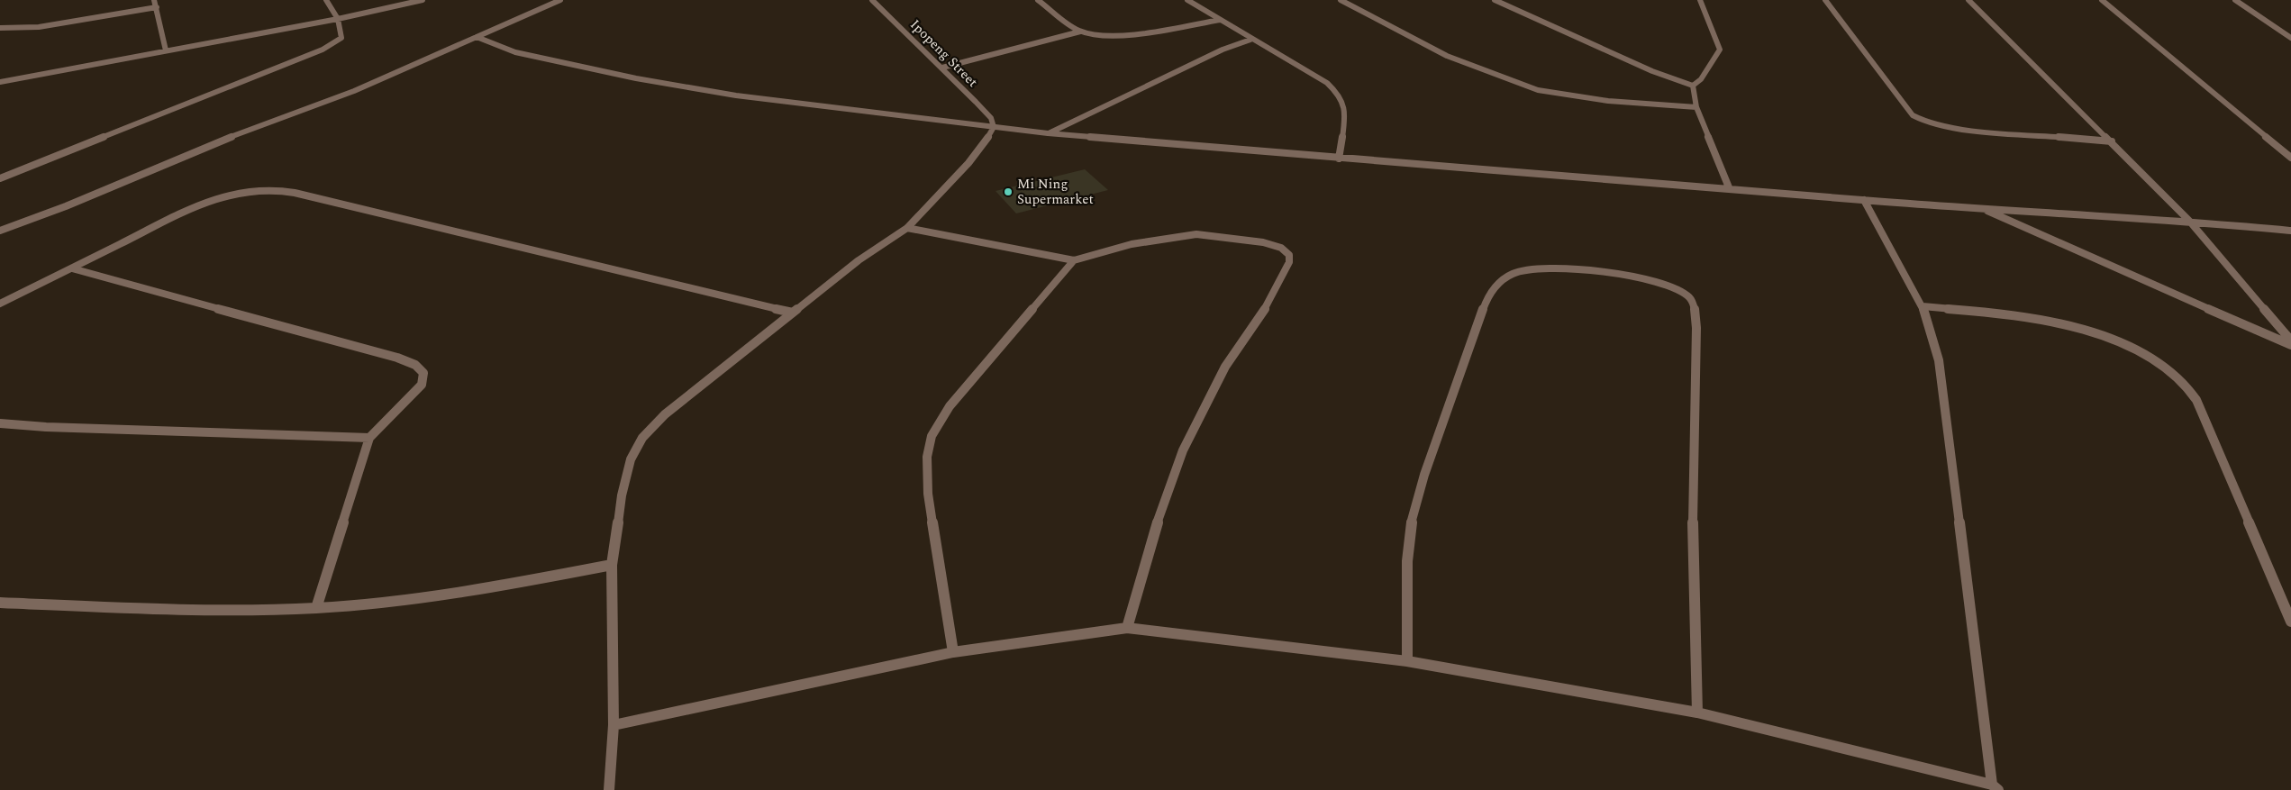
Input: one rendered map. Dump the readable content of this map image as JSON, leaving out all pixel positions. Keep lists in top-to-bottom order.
{
  "streets": {
    "street": ["Ipopeng Street"]
  },
  "places": ["Mi Ning Supermarket"]
}
